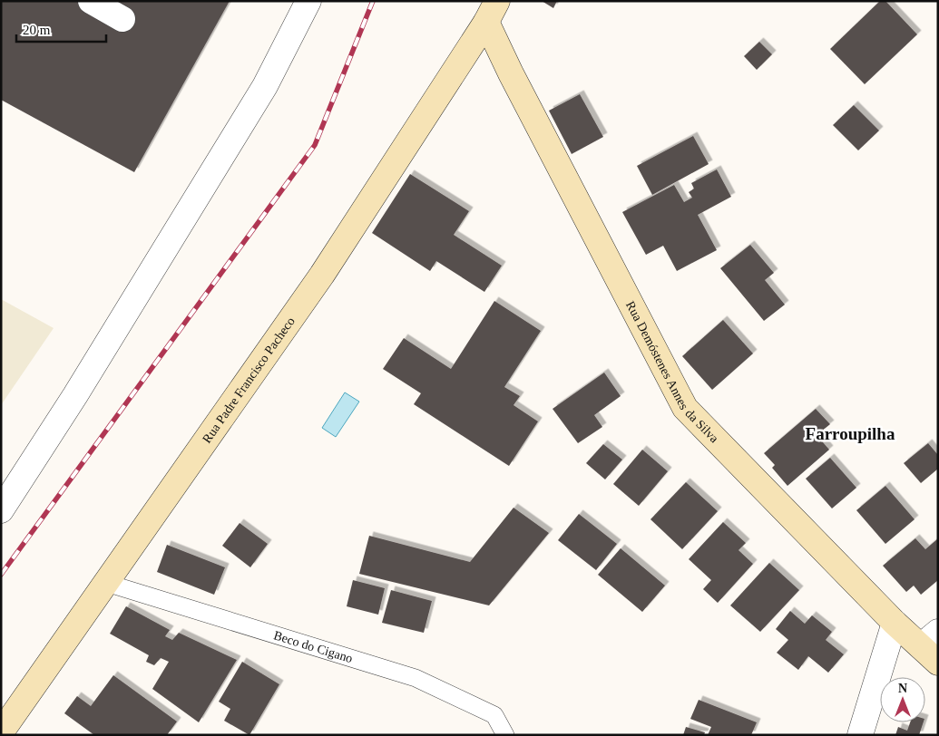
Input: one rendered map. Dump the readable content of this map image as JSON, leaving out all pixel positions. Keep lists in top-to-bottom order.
{
  "streets": {
    "main road": ["Rua Demóstenes Annes da Silva", "Rua Padre Francisco Pacheco"],
    "lane": ["Beco do Cigano"]
  },
  "crossings": [
    ["Rua Demóstenes Annes da Silva", "Rua Padre Francisco Pacheco"],
    ["Rua Padre Francisco Pacheco", "Beco do Cigano"]
  ],
  "districts": ["Farroupilha"],
  "scale_bar": "20 m",
  "north": "top"
}
